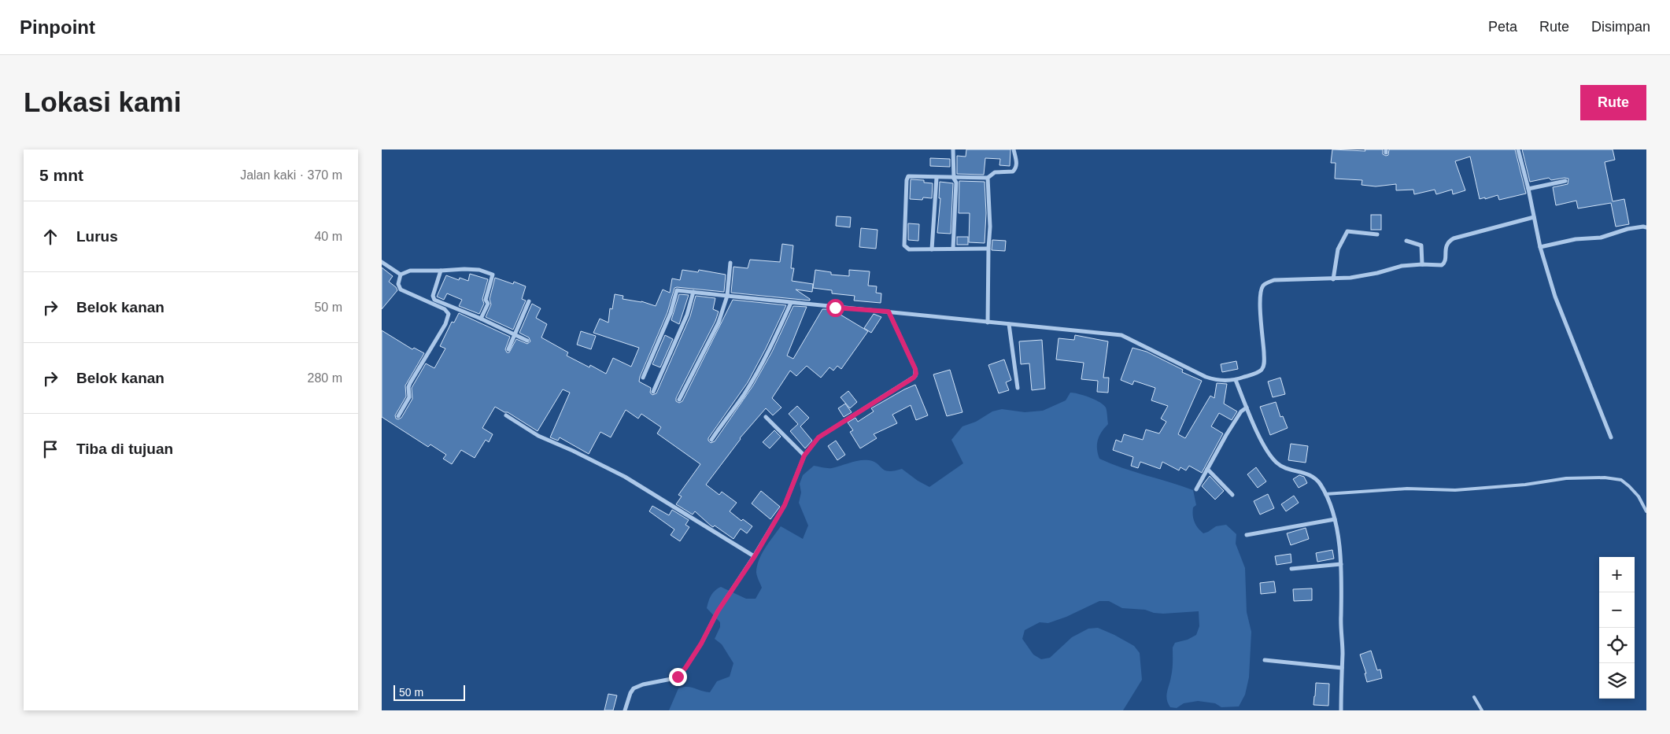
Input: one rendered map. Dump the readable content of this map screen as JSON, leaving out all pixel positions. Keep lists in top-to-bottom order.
{
  "scale_bar": "50 m",
  "page": {
    "header": "Pinpoint",
    "nav": ["Peta", "Rute", "Disimpan"],
    "buttons": "Rute",
    "title": "Lokasi kami",
    "heading": ["5 mnt", "Jalan kaki · 370 m"],
    "list": [
      ["Lurus", "40 m"],
      ["Belok kanan", "50 m"],
      ["Belok kanan", "280 m"],
      "Tiba di tujuan"
    ],
    "map_buttons": ["+", "−"],
    "scale": "50 m"
  }
}
